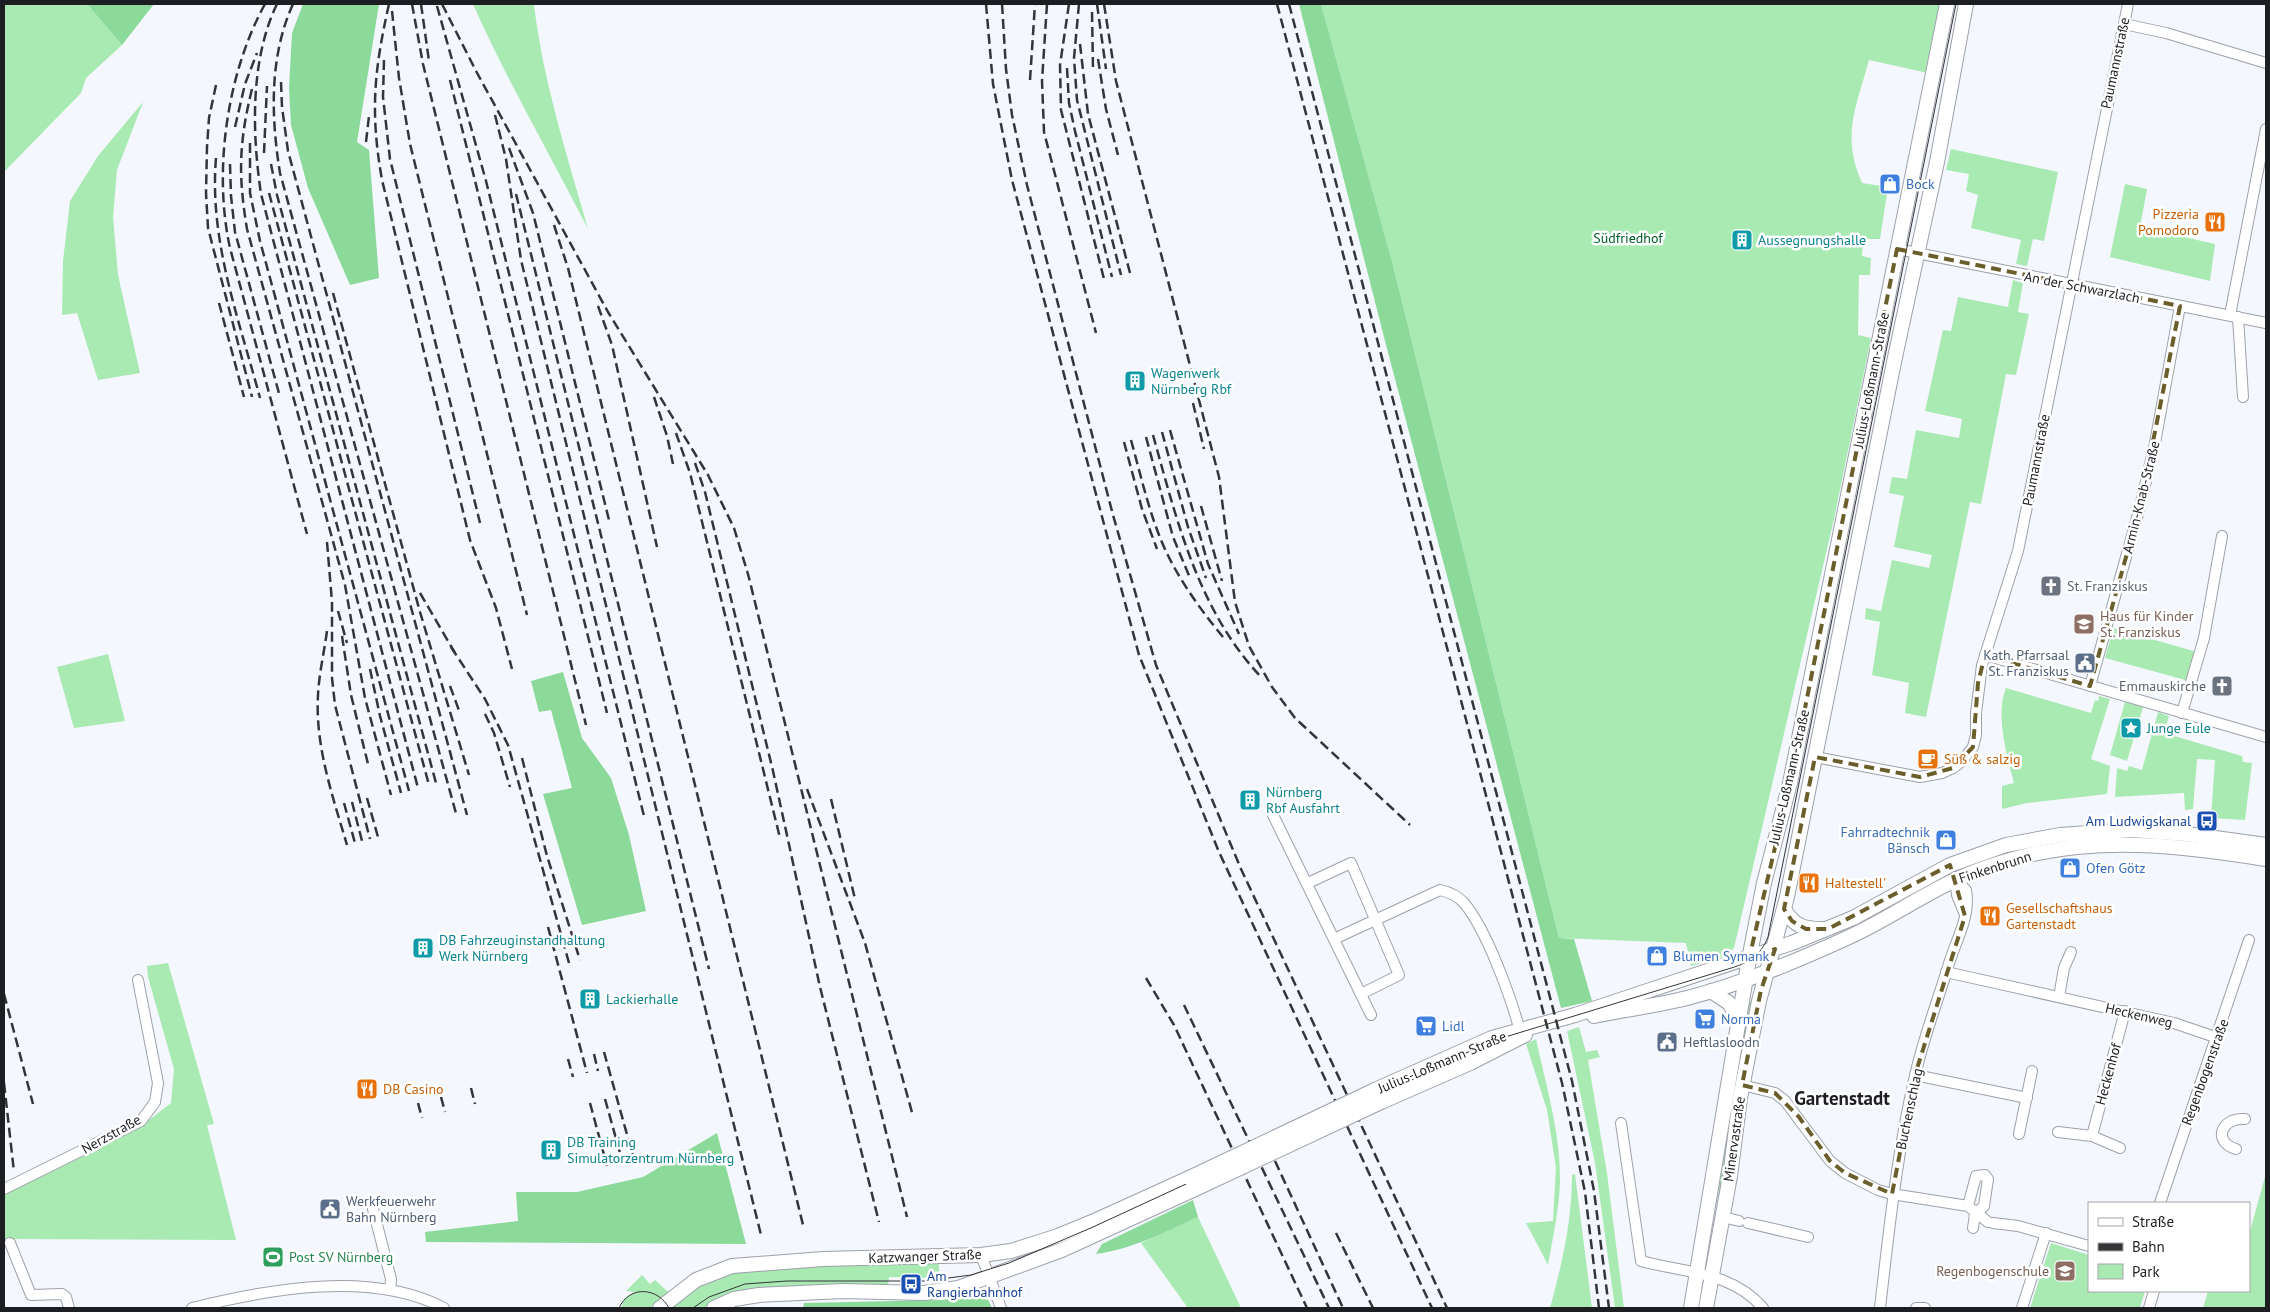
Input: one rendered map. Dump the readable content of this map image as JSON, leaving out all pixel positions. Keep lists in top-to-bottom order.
{
  "streets": {
    "main road": [
      "Julius-Loßmann-Straße",
      "Finkenbrunn",
      "Minervastraße",
      "Katzwanger Straße"
    ],
    "street": [
      "Paumannstraße",
      "An der Schwarzlach",
      "Armin-Knab-Straße",
      "Heckenweg",
      "Regenbogenstraße",
      "Heckenhof",
      "Buchenschlag",
      "Nerzstraße"
    ]
  },
  "crossings": [
    ["Paumannstraße", "An der Schwarzlach"],
    ["Paumannstraße", "Julius-Loßmann-Straße"],
    ["An der Schwarzlach", "Julius-Loßmann-Straße"],
    ["An der Schwarzlach", "Armin-Knab-Straße"],
    ["Julius-Loßmann-Straße", "Finkenbrunn"],
    ["Julius-Loßmann-Straße", "Minervastraße"],
    ["Julius-Loßmann-Straße", "Katzwanger Straße"],
    ["Finkenbrunn", "Buchenschlag"],
    ["Finkenbrunn", "Minervastraße"],
    ["Heckenweg", "Regenbogenstraße"],
    ["Heckenweg", "Heckenhof"],
    ["Heckenweg", "Buchenschlag"]
  ],
  "districts": ["Gartenstadt"],
  "parks": ["Südfriedhof"],
  "places": {
    "shop": [
      "Bock",
      "Fahrradtechnik Bänsch",
      "Ofen Götz",
      "Blumen Symank"
    ],
    "restaurant": [
      "Pizzeria Pomodoro",
      "Haltestell'",
      "Gesellschaftshaus Gartenstadt",
      "DB Casino"
    ],
    "building": [
      "Aussegnungshalle",
      "Wagenwerk Nürnberg Rbf",
      "Nürnberg Rbf Ausfahrt",
      "DB Fahrzeuginstandhaltung Werk Nürnberg",
      "Lackierhalle",
      "DB Training Simulatorzentrum Nürnberg"
    ],
    "church": ["St. Franziskus", "Emmauskirche"],
    "school or university": ["Haus für Kinder St. Franziskus", "Regenbogenschule"],
    "public building": ["Kath. Pfarrsaal St. Franziskus", "Heftlasloodn", "Werkfeuerwehr Bahn Nürnberg"],
    "place": ["Junge Eule"],
    "cafe": ["Süß & salzig"],
    "bus stop": ["Am Ludwigskanal", "Am Rangierbahnhof"],
    "supermarket": ["Norma", "Lidl"],
    "sports": ["Post SV Nürnberg"]
  },
  "legend": ["Straße", "Bahn", "Park"]
}
